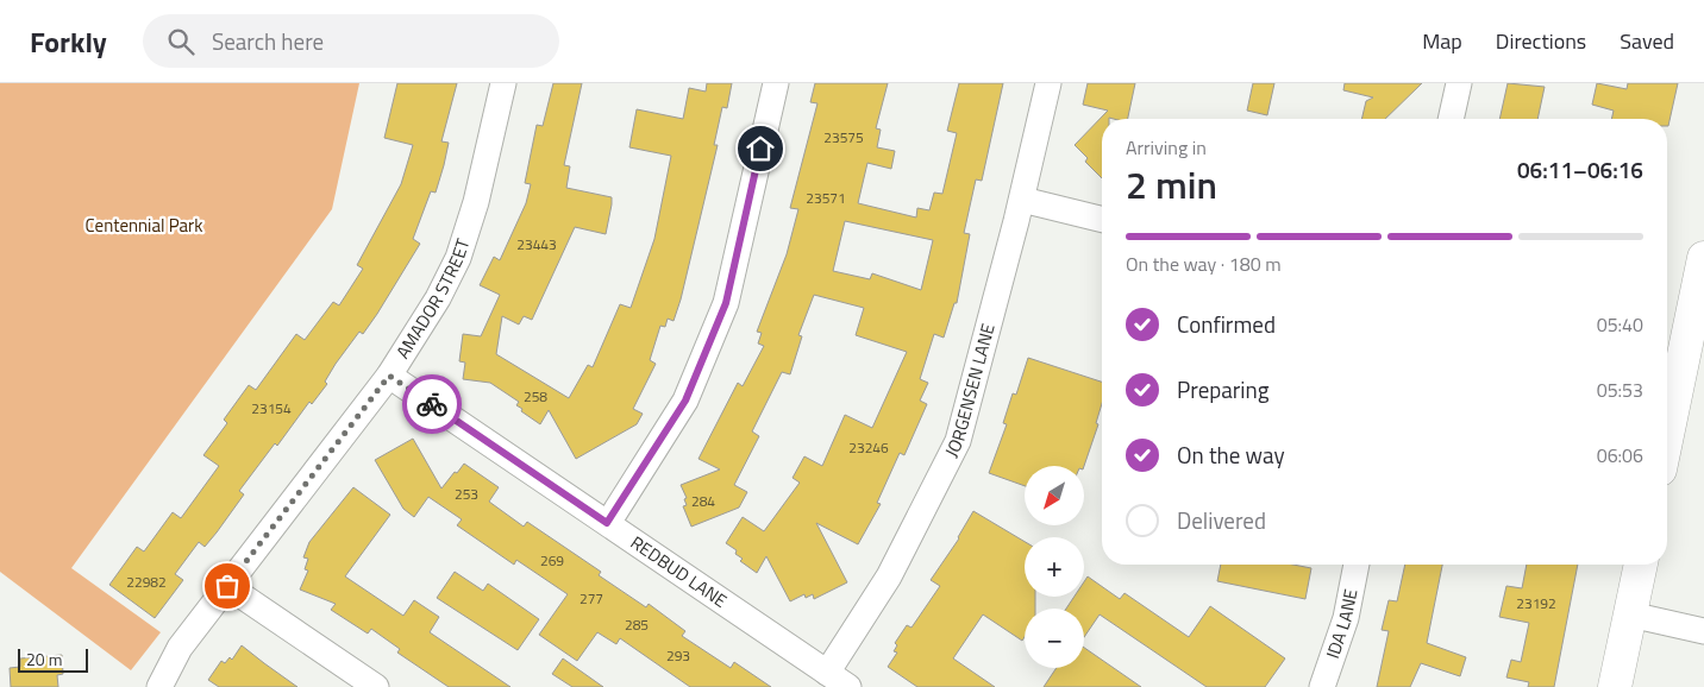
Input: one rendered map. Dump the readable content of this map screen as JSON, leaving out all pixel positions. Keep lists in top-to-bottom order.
{
  "streets": {
    "street": [
      "AMADOR STREET",
      "JORGENSEN LANE",
      "REDBUD LANE",
      "IDA LANE"
    ]
  },
  "crossings": [
    ["AMADOR STREET", "REDBUD LANE"],
    ["JORGENSEN LANE", "REDBUD LANE"]
  ],
  "parks": ["Centennial Park"],
  "house_numbers": [
    "23575",
    "23571",
    "23443",
    "258",
    "23154",
    "23246",
    "253",
    "284",
    "269",
    "22982",
    "277",
    "23192",
    "285",
    "293"
  ],
  "scale_bar": "20 m",
  "north": "bottom left",
  "page": {
    "header": "Forkly",
    "search": "Search here",
    "nav": ["Map", "Directions", "Saved"],
    "heading": ["2 min", "Arriving in", "06:11–06:16"],
    "bar": "On the way · 180 m",
    "list": [
      ["Confirmed", "05:40"],
      ["Preparing", "05:53"],
      ["On the way", "06:06"],
      "Delivered"
    ],
    "map_buttons": ["+", "−"],
    "scale": "20 m"
  }
}
